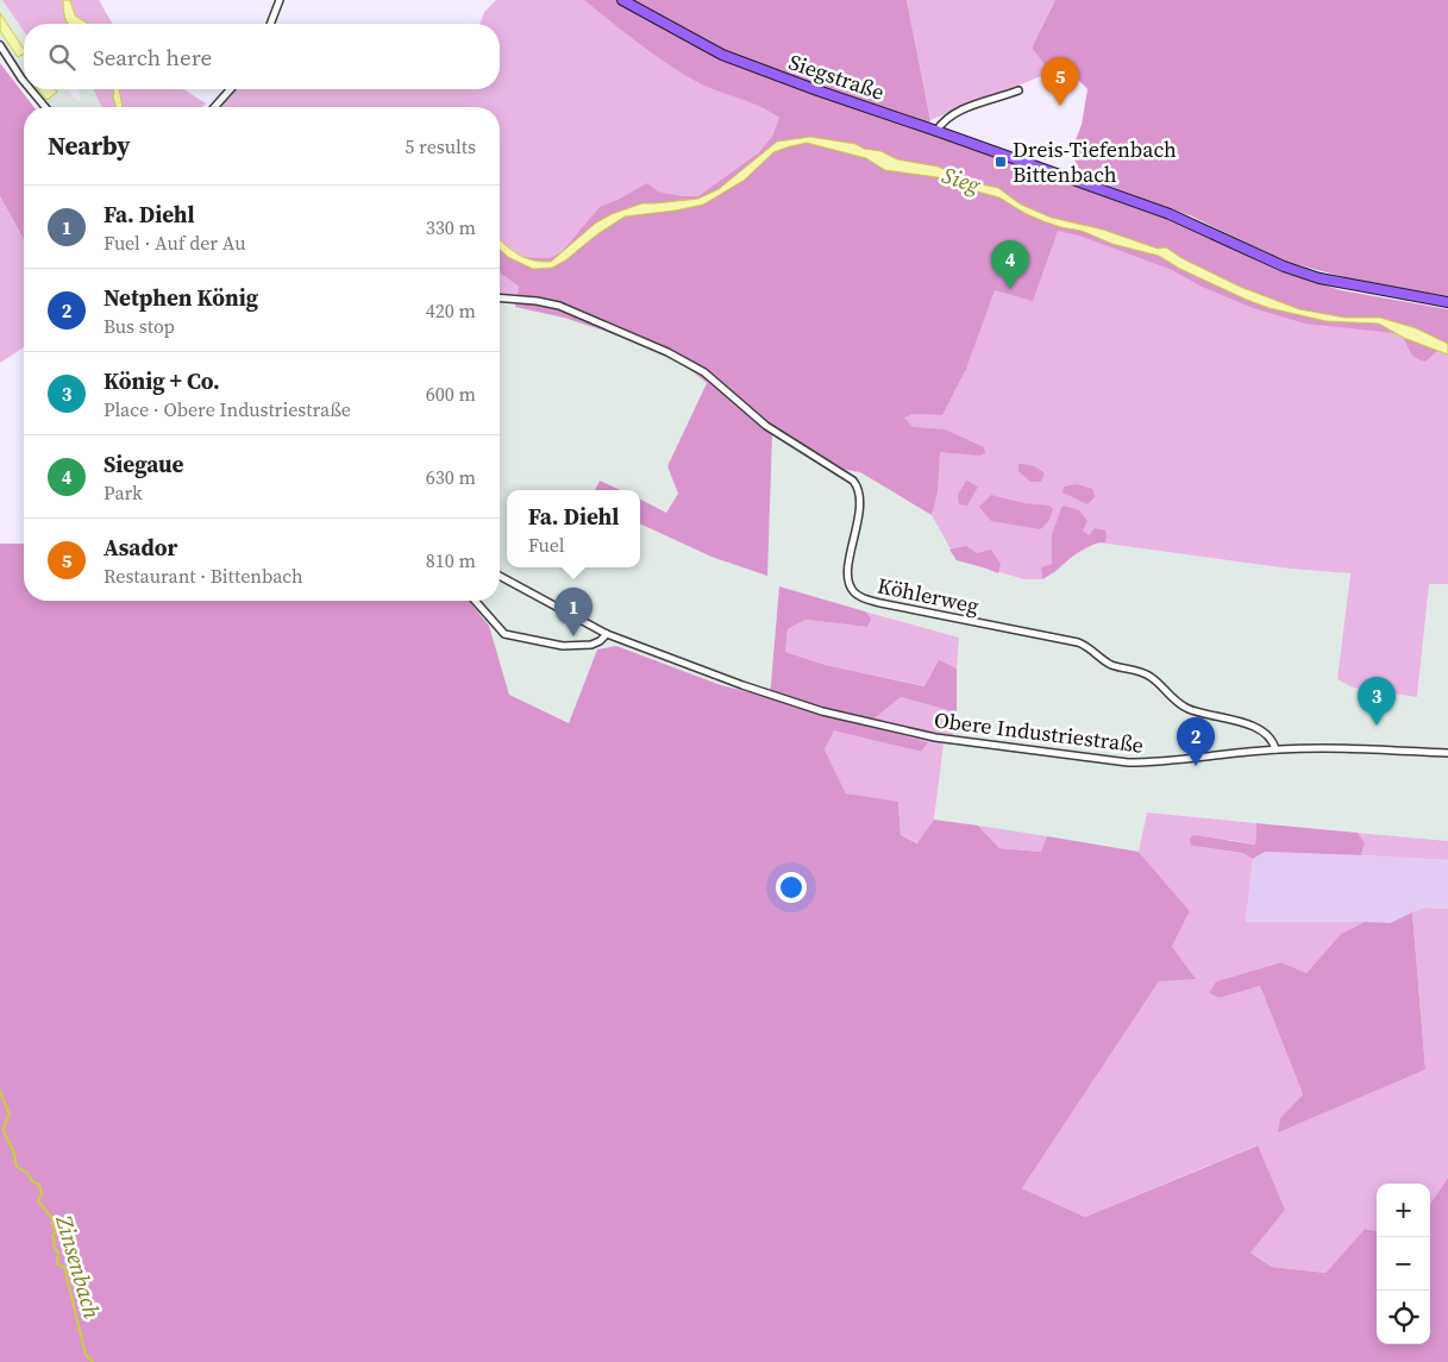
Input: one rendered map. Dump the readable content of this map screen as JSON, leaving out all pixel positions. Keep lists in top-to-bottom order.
{
  "streets": {
    "main road": ["Siegstraße"],
    "street": ["Köhlerweg", "Obere Industriestraße"]
  },
  "crossings": [
    ["Köhlerweg", "Obere Industriestraße"]
  ],
  "water": ["Sieg", "Zinsenbach"],
  "places": {
    "transit": ["Dreis-Tiefenbach Bittenbach"]
  },
  "page": {
    "search": "Search here",
    "pins": [
      "5",
      "4",
      "1",
      "3",
      "2"
    ],
    "heading": ["Nearby", "5 results"],
    "list": [
      {
        "mark": "1",
        "name": "Fa. Diehl",
        "note": "Fuel · Auf der Au",
        "value": "330 m"
      },
      {
        "mark": "2",
        "name": "Netphen König",
        "note": "Bus stop",
        "value": "420 m"
      },
      {
        "mark": "3",
        "name": "König + Co.",
        "note": "Place · Obere Industriestraße",
        "value": "600 m"
      },
      {
        "mark": "4",
        "name": "Siegaue",
        "note": "Park",
        "value": "630 m"
      },
      {
        "mark": "5",
        "name": "Asador",
        "note": "Restaurant · Bittenbach",
        "value": "810 m"
      }
    ],
    "popup": ["Fa. Diehl", "Fuel"],
    "map_buttons": ["+", "−"]
  }
}
